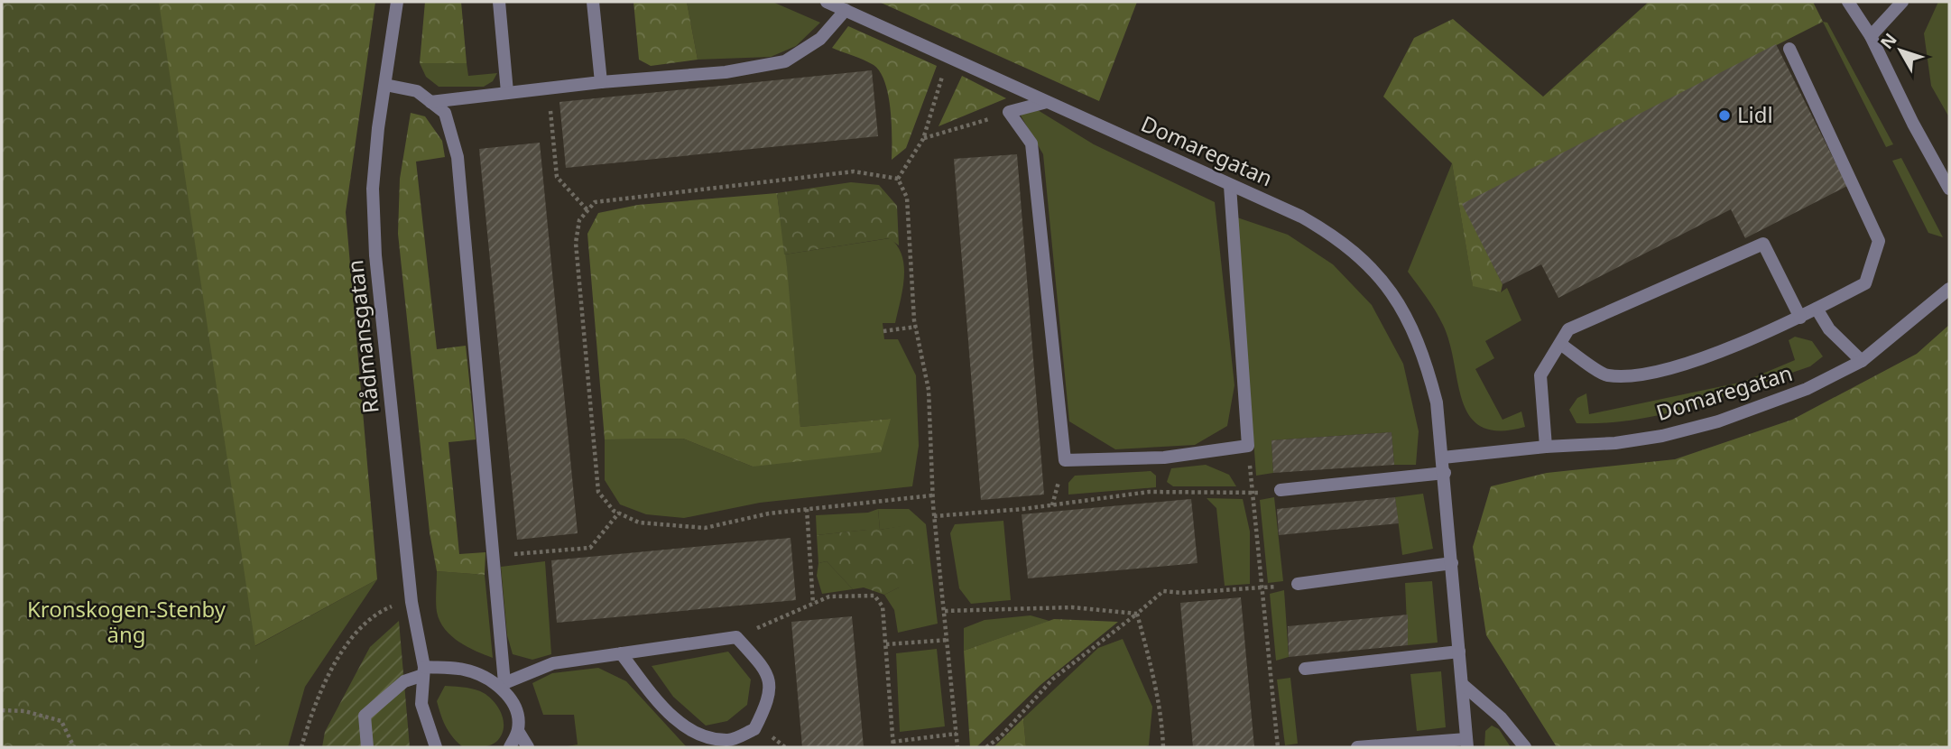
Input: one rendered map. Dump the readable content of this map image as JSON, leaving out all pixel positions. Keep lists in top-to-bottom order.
{
  "streets": {
    "street": ["Domaregatan", "Rådmansgatan"]
  },
  "parks": ["Kronskogen-Stenby äng"],
  "places": ["Lidl"],
  "north": "top left"
}
